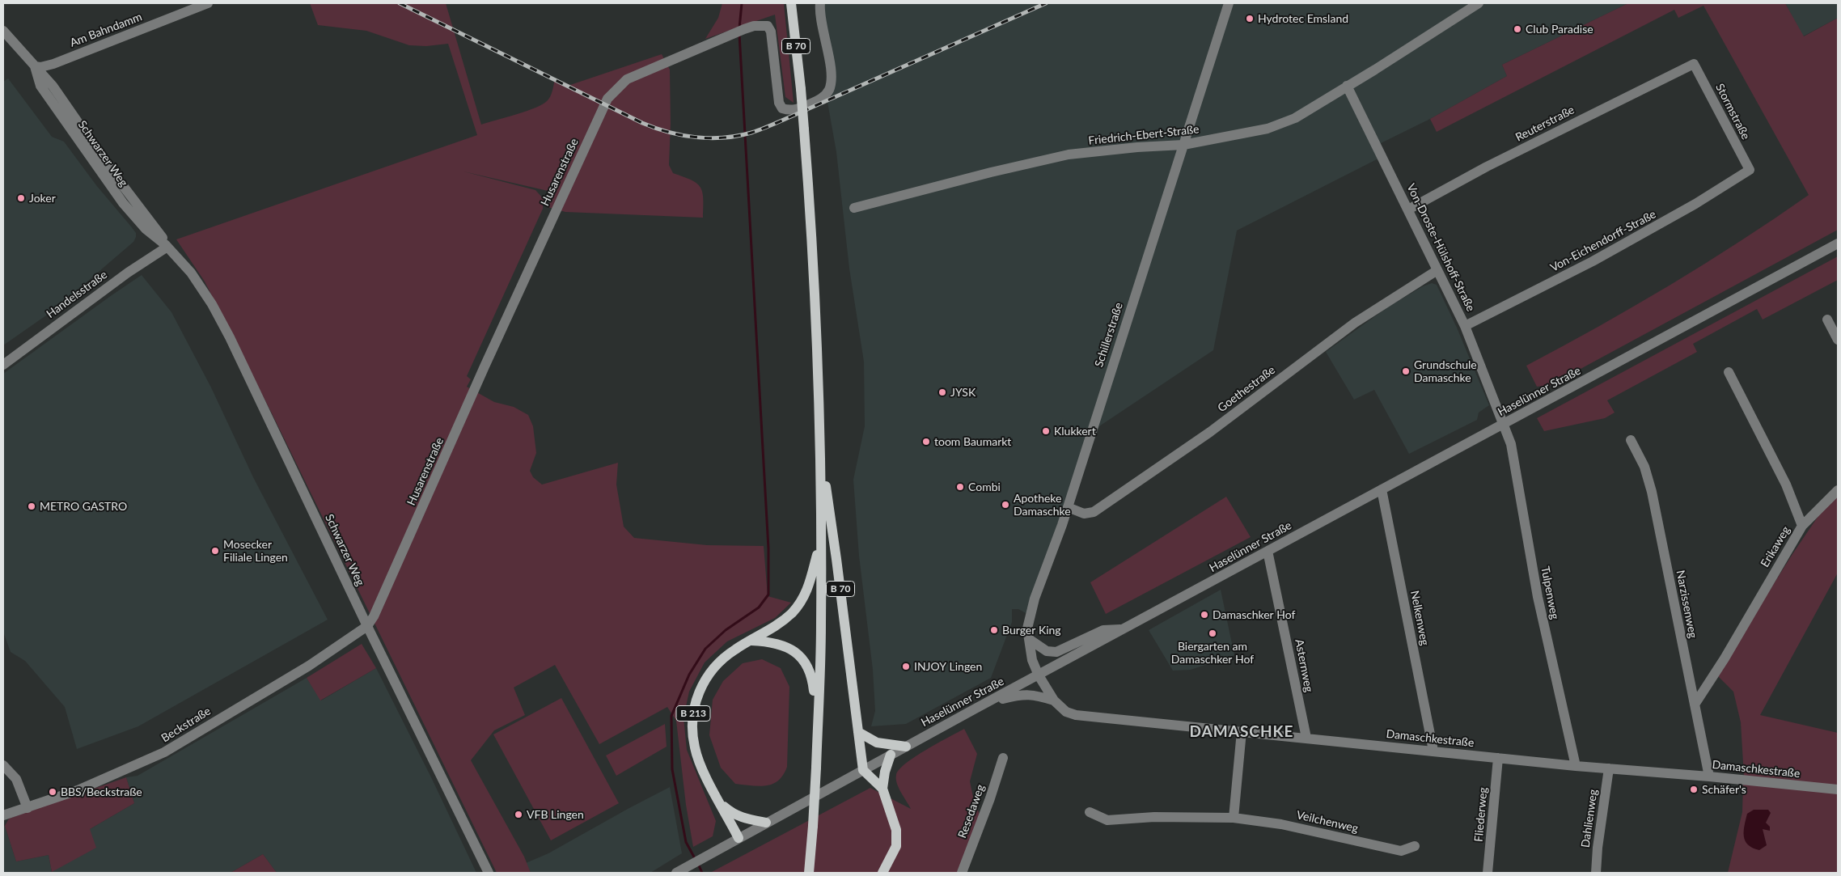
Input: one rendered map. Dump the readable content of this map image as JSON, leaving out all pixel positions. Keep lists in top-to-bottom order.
{
  "streets": {
    "main road": ["B 70", "B 213"],
    "street": [
      "Am Bahndamm",
      "Stormstraße",
      "Reuterstraße",
      "Friedrich-Ebert-Straße",
      "Schwarzer Weg",
      "Husarenstraße",
      "Von-Eichendorff-Straße",
      "Von-Droste-Hülshoff-Straße",
      "Handelsstraße",
      "Schillerstraße",
      "Goethestraße",
      "Haselünner Straße",
      "Erikaweg",
      "Tulpenweg",
      "Narzissenweg",
      "Nelkenweg",
      "Asternweg",
      "Beckstraße",
      "Damaschkestraße",
      "Resedaweg",
      "Fliederweg",
      "Dahlienweg",
      "Veilchenweg"
    ]
  },
  "crossings": [
    ["Am Bahndamm", "Schwarzer Weg"],
    ["B 70", "Haselünner Straße"],
    ["Stormstraße", "Reuterstraße"],
    ["Stormstraße", "Von-Eichendorff-Straße"],
    ["Reuterstraße", "Von-Droste-Hülshoff-Straße"],
    ["Friedrich-Ebert-Straße", "Von-Droste-Hülshoff-Straße"],
    ["Friedrich-Ebert-Straße", "Schillerstraße"],
    ["Schwarzer Weg", "Husarenstraße"],
    ["Schwarzer Weg", "Handelsstraße"],
    ["Schwarzer Weg", "Beckstraße"],
    ["Husarenstraße", "Beckstraße"],
    ["Von-Eichendorff-Straße", "Von-Droste-Hülshoff-Straße"],
    ["Von-Droste-Hülshoff-Straße", "Goethestraße"],
    ["Von-Droste-Hülshoff-Straße", "Haselünner Straße"],
    ["Von-Droste-Hülshoff-Straße", "Tulpenweg"],
    ["Schillerstraße", "Goethestraße"],
    ["Schillerstraße", "Haselünner Straße"],
    ["Schillerstraße", "Damaschkestraße"],
    ["Haselünner Straße", "Tulpenweg"],
    ["Haselünner Straße", "Nelkenweg"],
    ["Haselünner Straße", "Asternweg"],
    ["Haselünner Straße", "B 213"],
    ["Haselünner Straße", "Damaschkestraße"],
    ["Erikaweg", "Narzissenweg"],
    ["Tulpenweg", "Damaschkestraße"],
    ["Narzissenweg", "Damaschkestraße"],
    ["Nelkenweg", "Damaschkestraße"],
    ["Asternweg", "Damaschkestraße"],
    ["Damaschkestraße", "Fliederweg"],
    ["Damaschkestraße", "Dahlienweg"]
  ],
  "districts": ["DAMASCHKE"],
  "places": [
    "Hydrotec Emsland",
    "Club Paradise",
    "Joker",
    "Grundschule Damaschke",
    "JYSK",
    "Klukkert",
    "toom Baumarkt",
    "Combi",
    "Apotheke Damaschke",
    "METRO GASTRO",
    "Mosecker Filiale Lingen",
    "Damaschker Hof",
    "Burger King",
    "Biergarten am Damaschker Hof",
    "INJOY Lingen",
    "Schäfer's",
    "BBS/Beckstraße",
    "VFB Lingen"
  ]
}
